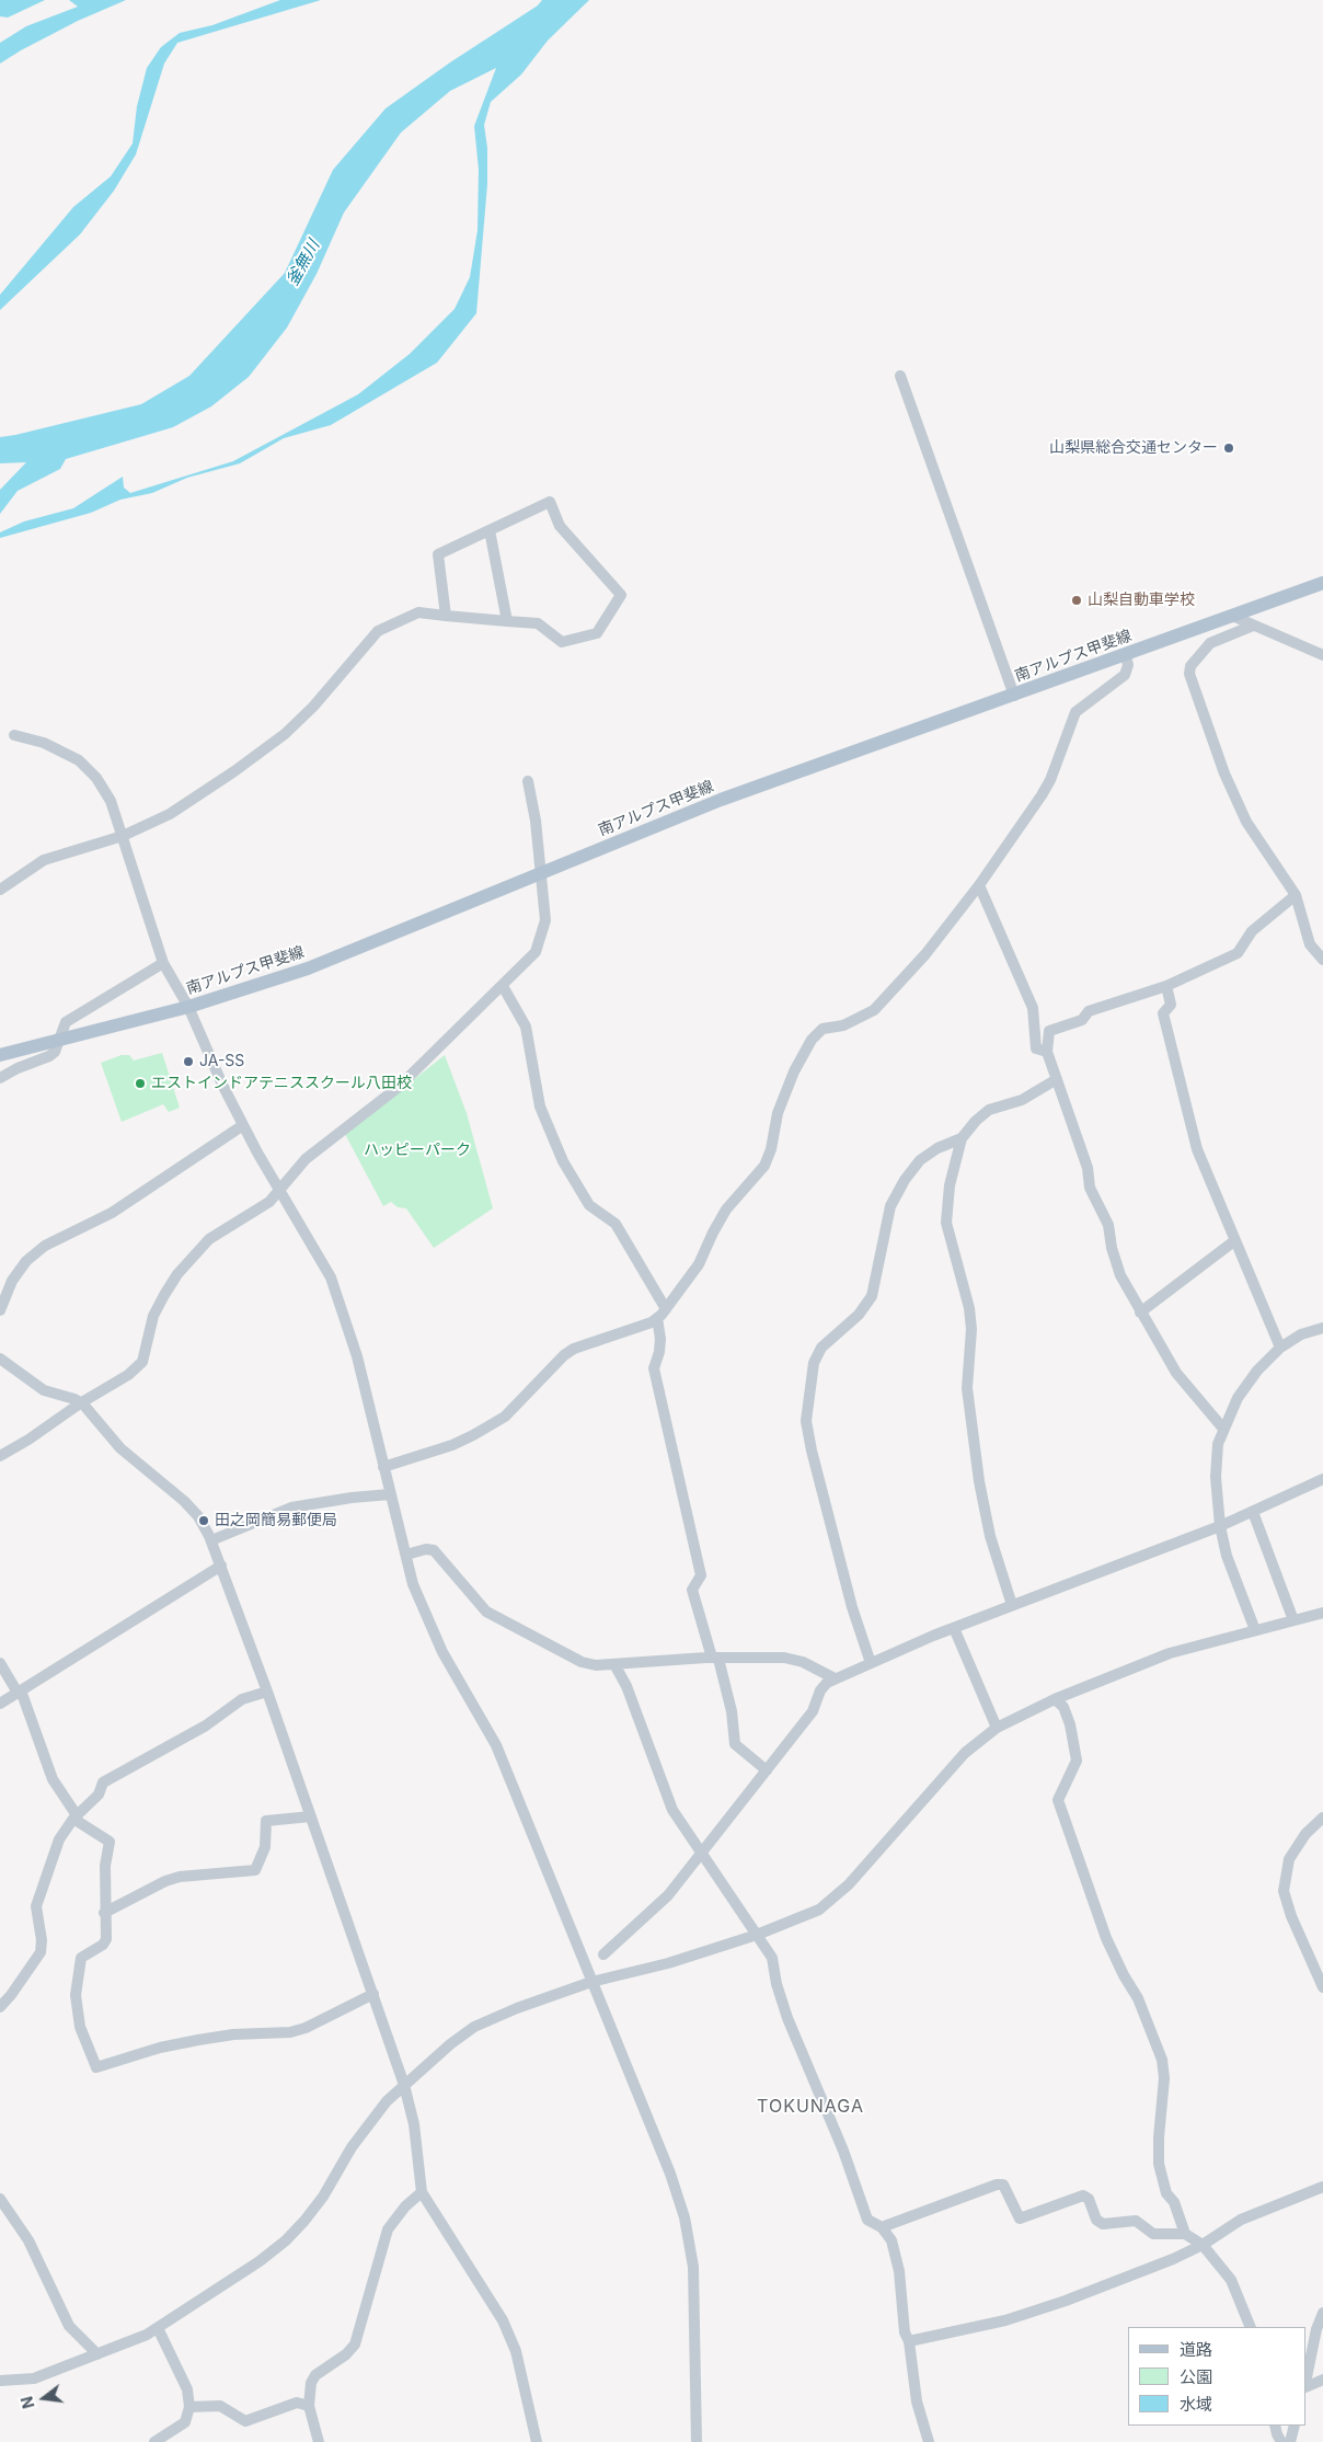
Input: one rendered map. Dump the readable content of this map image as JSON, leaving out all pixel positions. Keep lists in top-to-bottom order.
{
  "streets": {
    "main road": ["南アルプス甲斐線"]
  },
  "districts": ["TOKUNAGA"],
  "water": ["釜無川"],
  "parks": ["ハッピーパーク"],
  "places": [
    "山梨県総合交通センター",
    "山梨自動車学校",
    "JA-SS",
    "エストインドアテニススクール八田校",
    "田之岡簡易郵便局"
  ],
  "legend": ["道路", "公園", "水域"],
  "north": "left"
}
